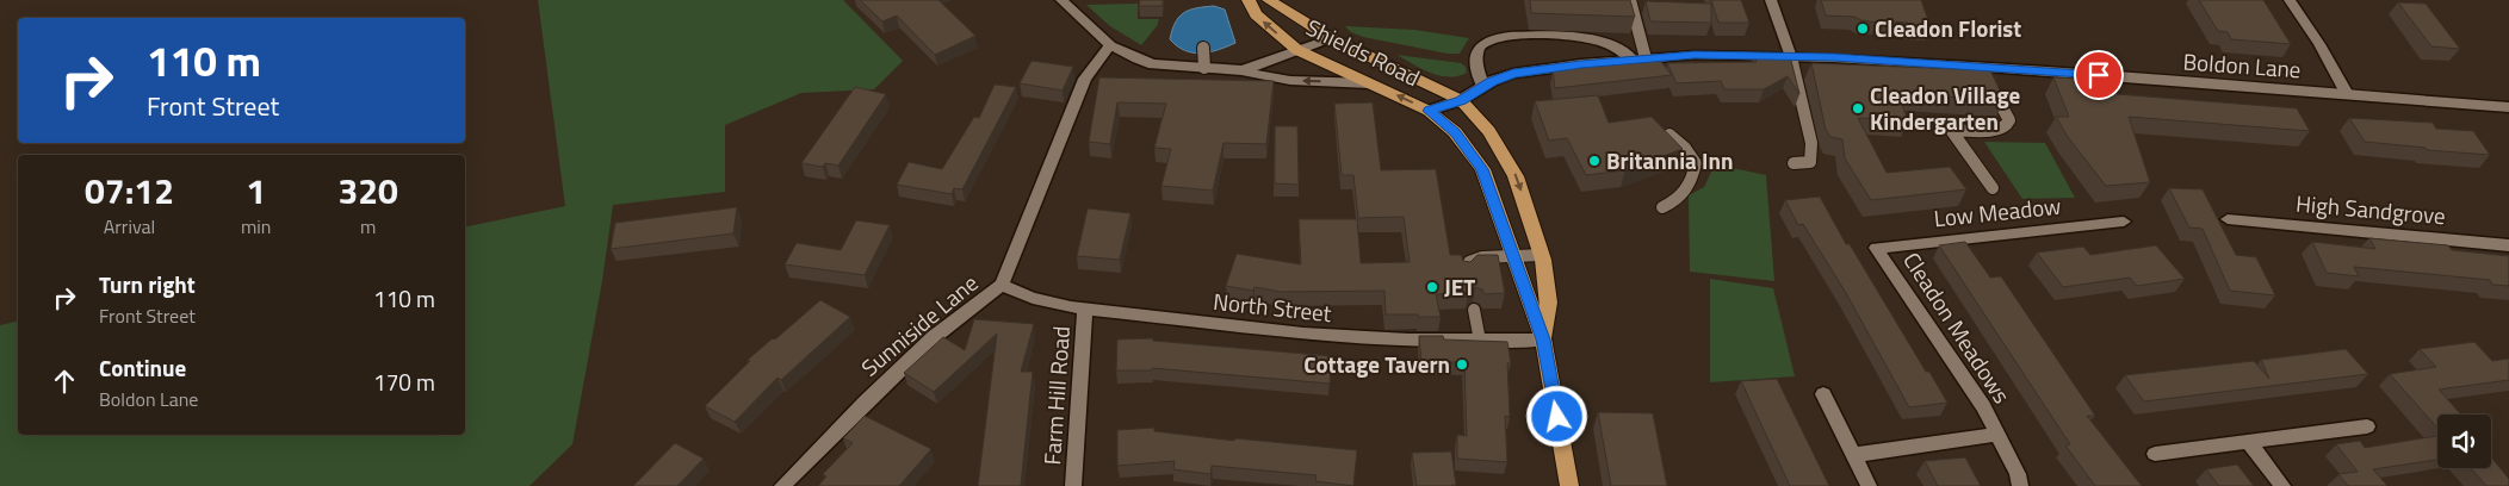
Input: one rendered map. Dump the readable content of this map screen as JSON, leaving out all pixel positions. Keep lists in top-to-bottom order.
{
  "streets": {
    "highway": ["Shields Road"],
    "street": [
      "Boldon Lane",
      "High Sandgrove",
      "Low Meadow",
      "North Street",
      "Sunniside Lane",
      "Cleadon Meadows",
      "Farm Hill Road"
    ]
  },
  "crossings": [
    ["Shields Road", "Boldon Lane"],
    ["Shields Road", "North Street"],
    ["Low Meadow", "Cleadon Meadows"],
    ["North Street", "Sunniside Lane"],
    ["North Street", "Farm Hill Road"]
  ],
  "places": [
    "Cleadon Florist",
    "Cleadon Village Kindergarten",
    "Britannia Inn",
    "JET",
    "Cottage Tavern"
  ],
  "page": {
    "turn": ["110 m", "Front Street"],
    "eta": [
      "07:12",
      "Arrival",
      "1",
      "min",
      "320",
      "m"
    ],
    "list": [
      {
        "name": "Turn right",
        "note": "Front Street",
        "value": "110 m"
      },
      {
        "name": "Continue",
        "note": "Boldon Lane",
        "value": "170 m"
      }
    ]
  }
}
